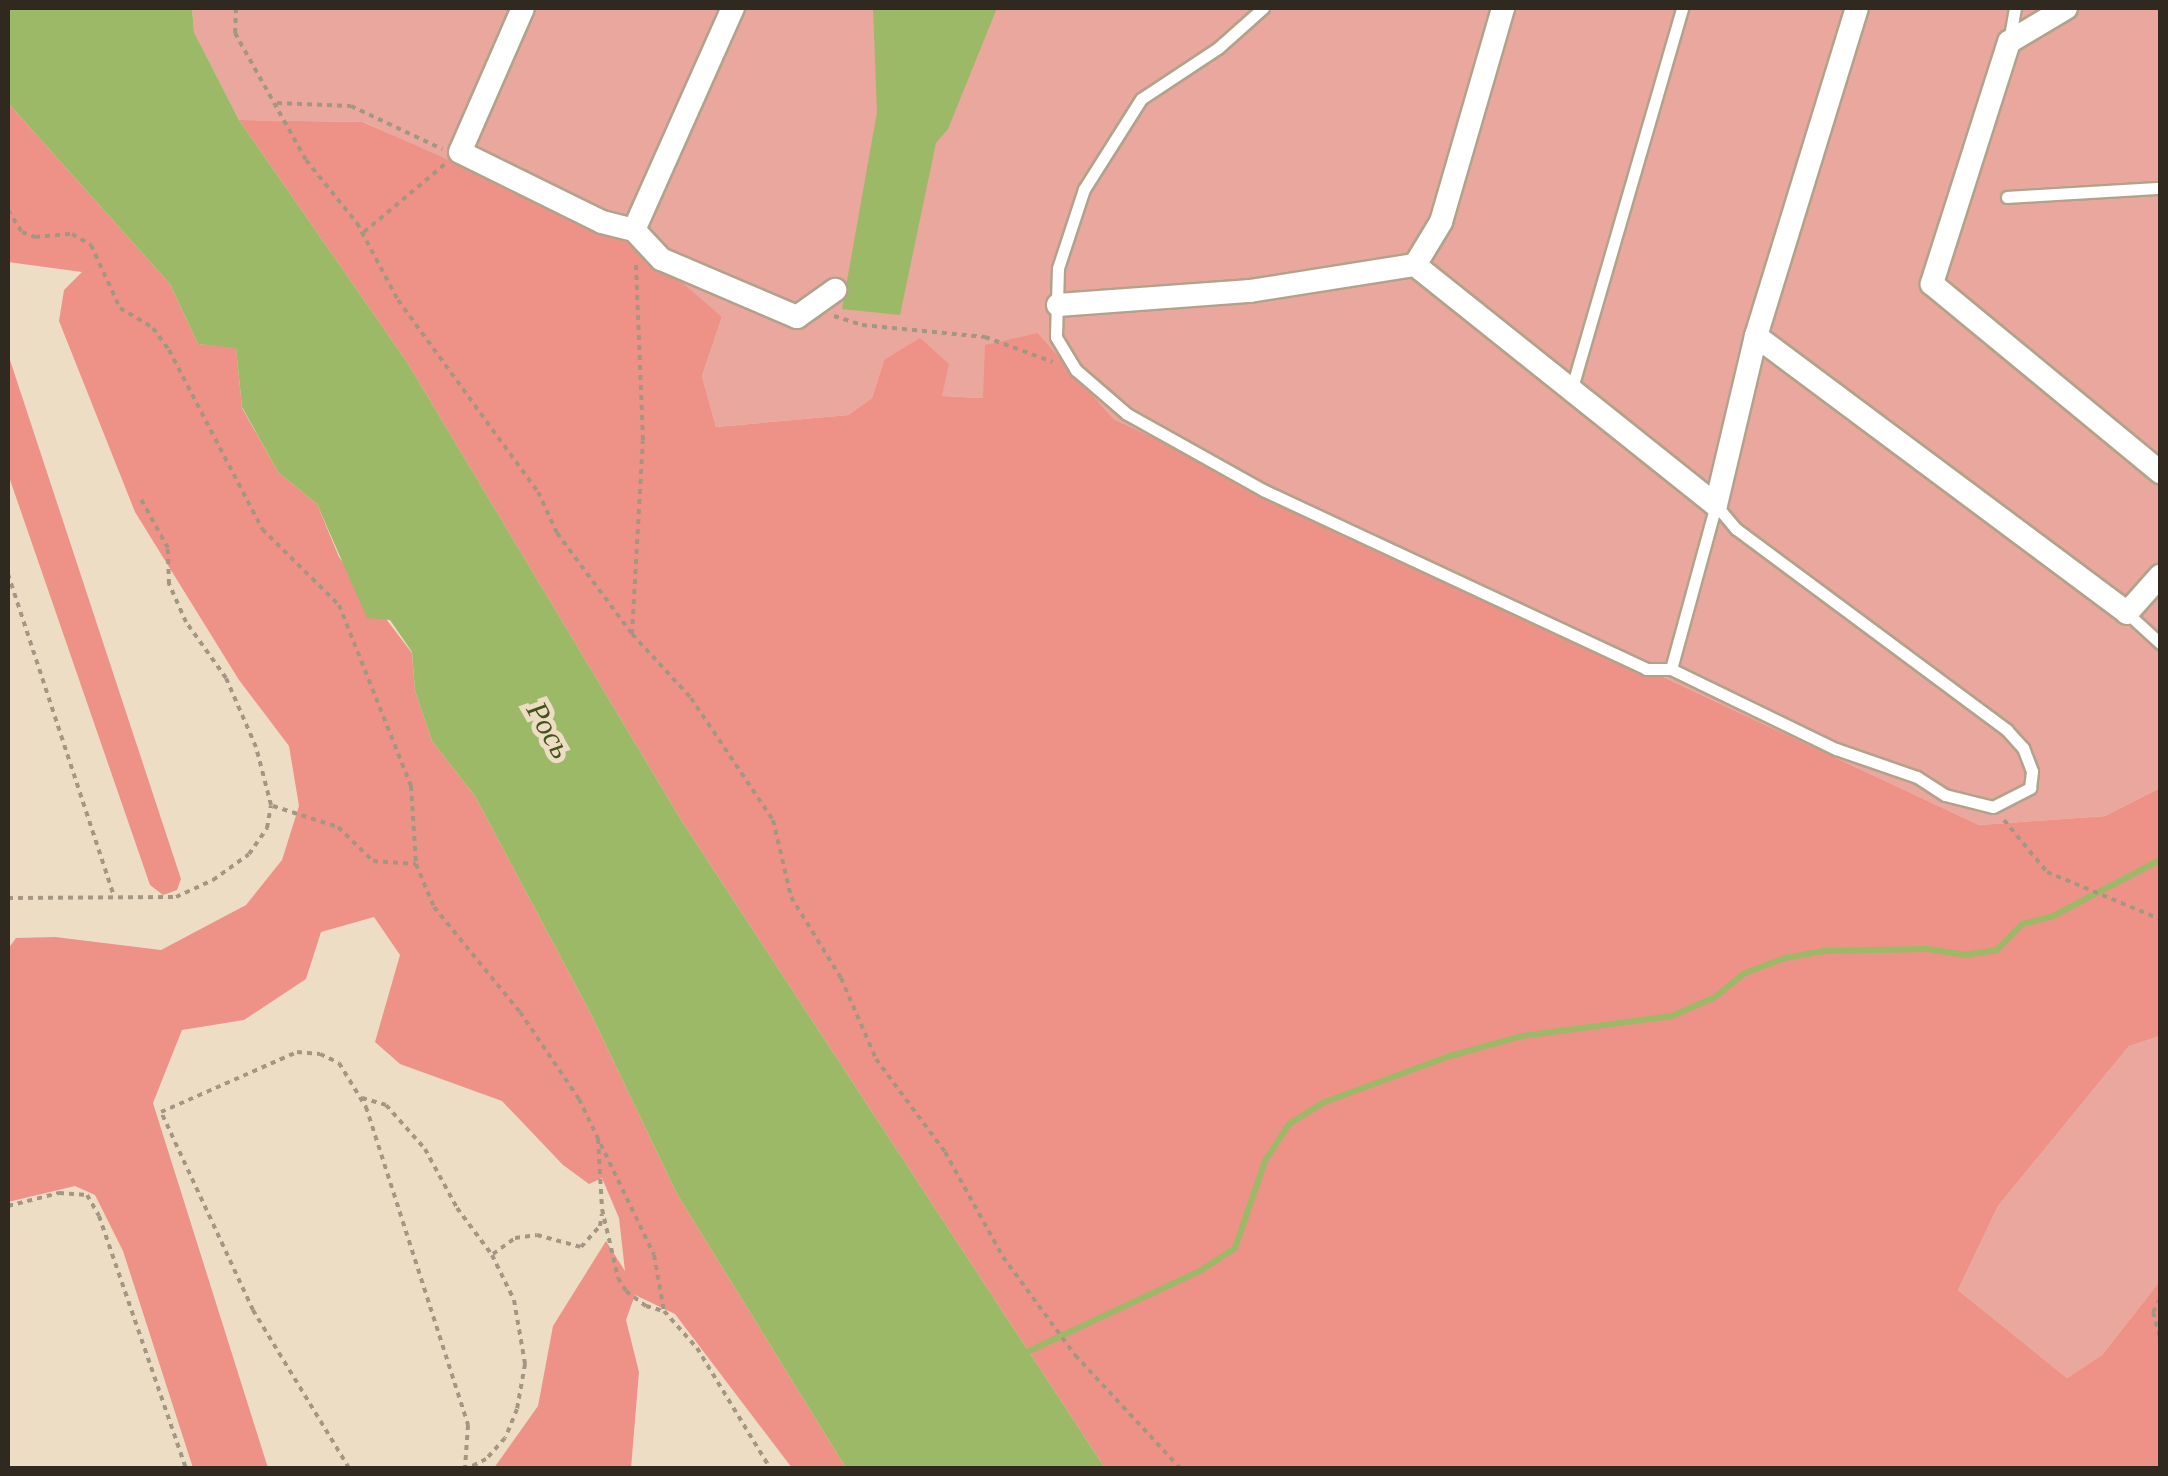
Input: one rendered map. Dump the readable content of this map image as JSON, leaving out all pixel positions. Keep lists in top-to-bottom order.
{
  "water": ["Рось"]
}
